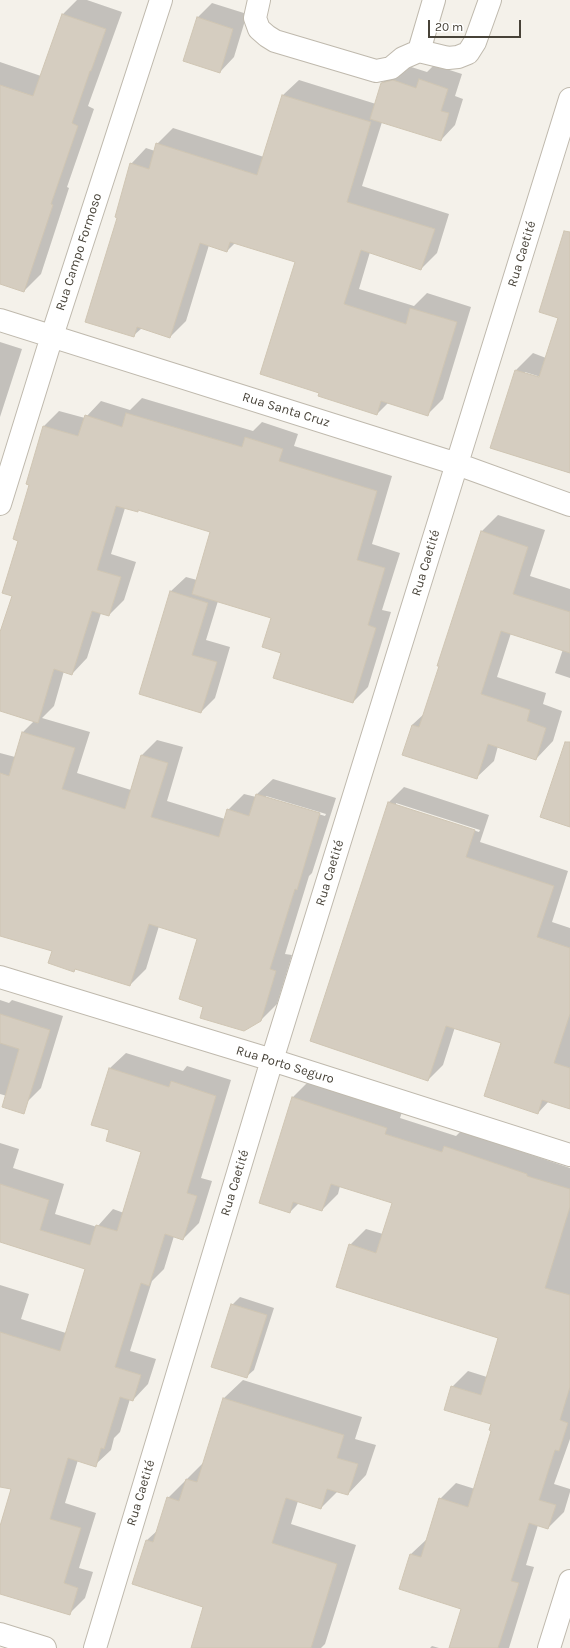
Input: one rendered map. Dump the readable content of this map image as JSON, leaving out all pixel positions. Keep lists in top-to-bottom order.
{
  "streets": {
    "street": [
      "Rua Campo Formoso",
      "Rua Caetité",
      "Rua Santa Cruz",
      "Rua Porto Seguro"
    ]
  },
  "crossings": [
    ["Rua Campo Formoso", "Rua Santa Cruz"],
    ["Rua Caetité", "Rua Santa Cruz"],
    ["Rua Caetité", "Rua Porto Seguro"]
  ],
  "scale_bar": "20 m"
}
